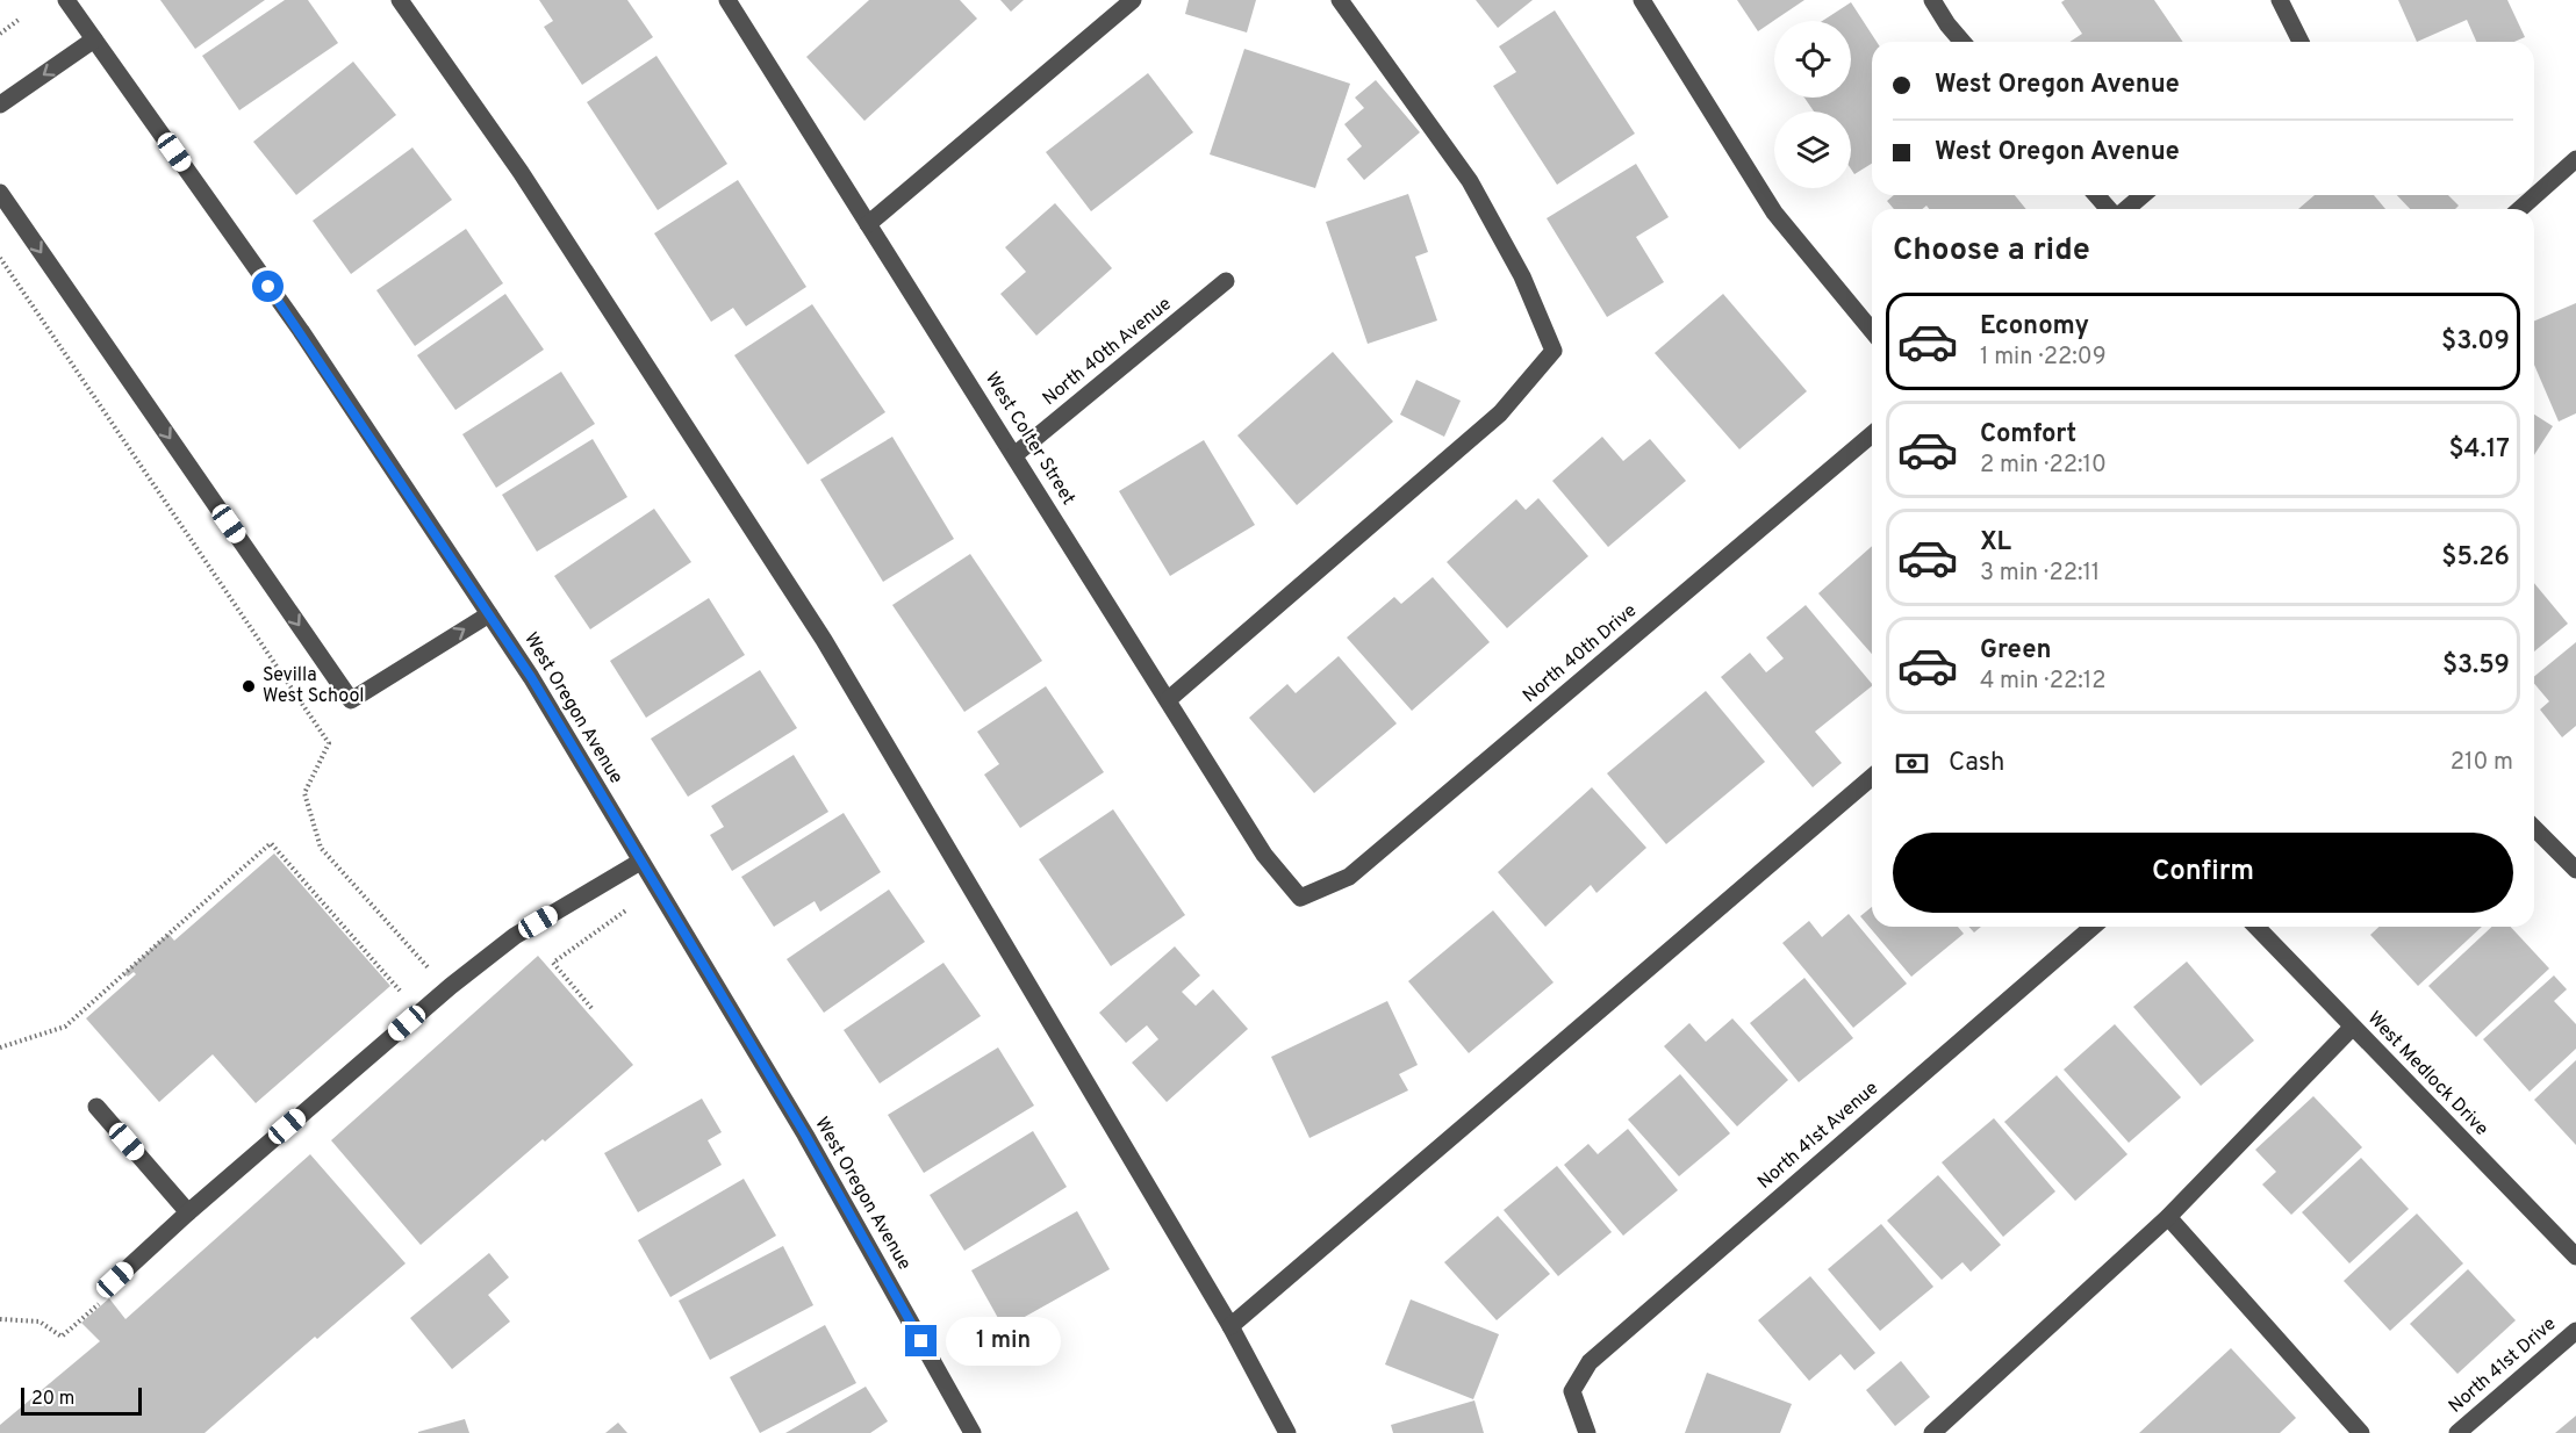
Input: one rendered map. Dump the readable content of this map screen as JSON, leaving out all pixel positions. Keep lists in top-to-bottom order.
{
  "streets": {
    "street": [
      "North 40th Avenue",
      "West Colter Street",
      "North 40th Drive",
      "West Oregon Avenue",
      "West Medlock Drive",
      "North 41st Avenue",
      "North 41st Drive"
    ]
  },
  "crossings": [
    ["North 40th Avenue", "West Colter Street"],
    ["West Colter Street", "North 40th Drive"]
  ],
  "places": ["Sevilla West School"],
  "scale_bar": "20 m",
  "page": {
    "banner": ["West Oregon Avenue", "West Oregon Avenue"],
    "heading": "Choose a ride",
    "list": [
      {
        "name": "Economy",
        "note": "1 min · 22:09",
        "value": "$3.09"
      },
      {
        "name": "Comfort",
        "note": "2 min · 22:10",
        "value": "$4.17"
      },
      {
        "name": "XL",
        "note": "3 min · 22:11",
        "value": "$5.26"
      },
      {
        "name": "Green",
        "note": "4 min · 22:12",
        "value": "$3.59"
      }
    ],
    "pay": ["Cash", "210 m"],
    "buttons": "Confirm",
    "bubble": "1 min",
    "scale": "20 m"
  }
}
